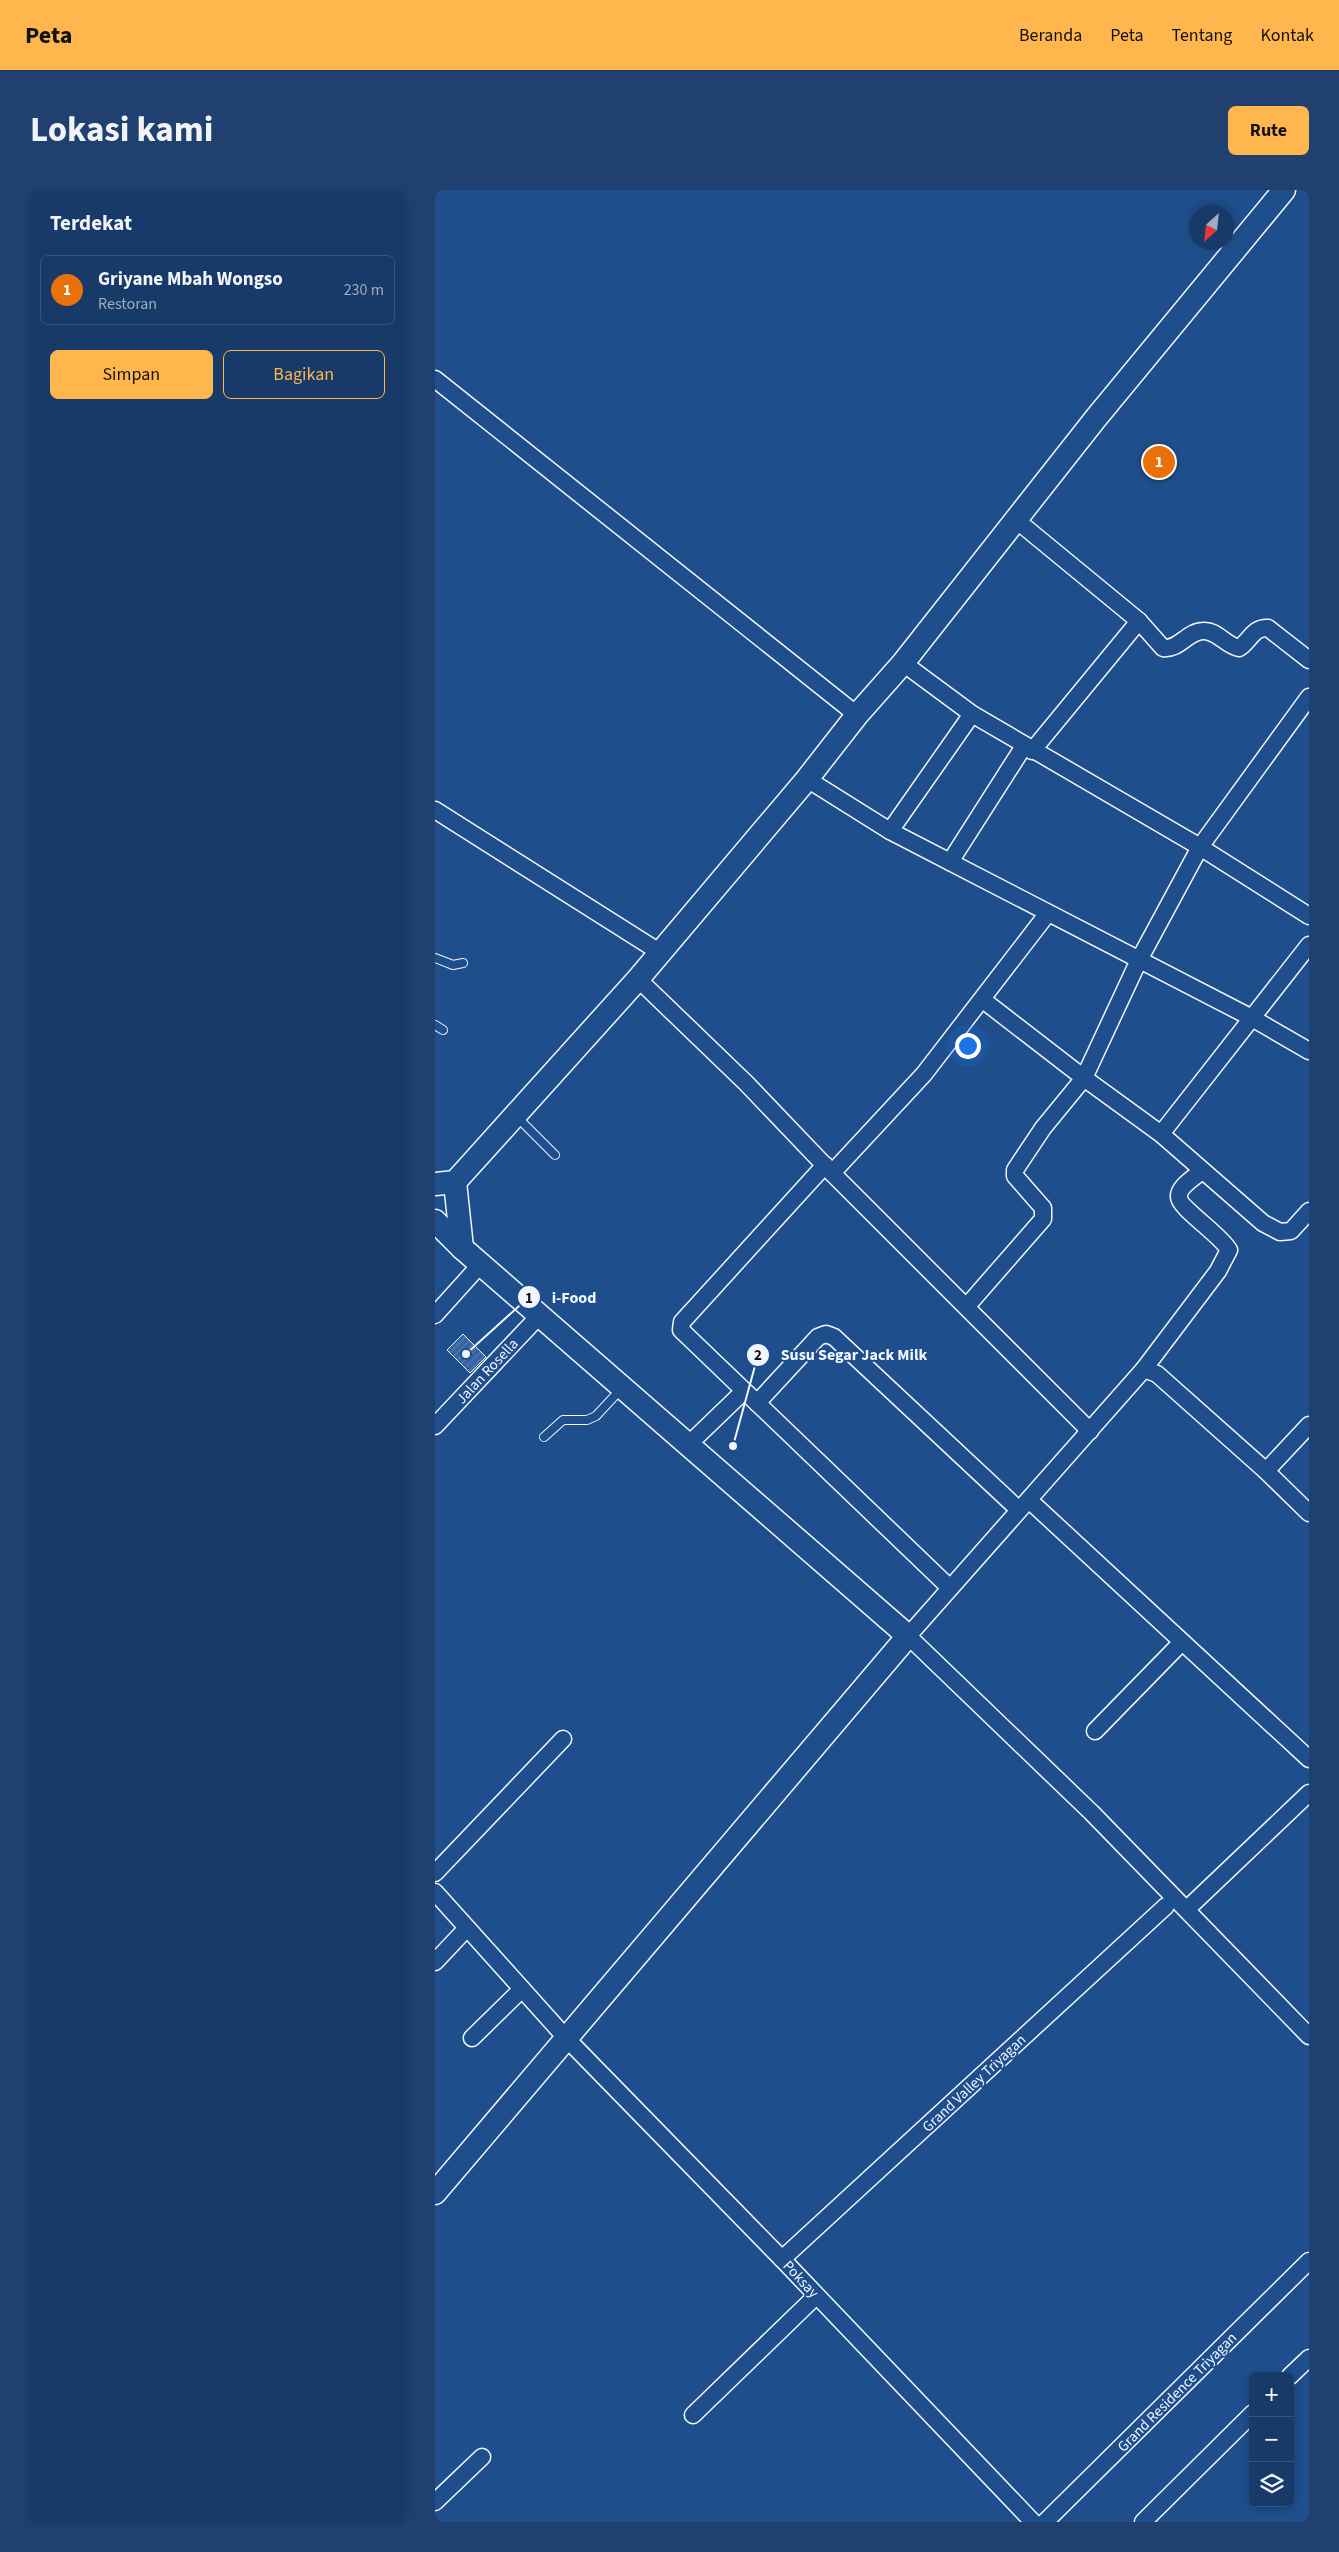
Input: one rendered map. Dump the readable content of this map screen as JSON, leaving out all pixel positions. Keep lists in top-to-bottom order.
{
  "streets": {
    "street": [
      "Jalan Rosella",
      "Grand Valley Triyagan",
      "Poksay",
      "Grand Residence Triyagan"
    ]
  },
  "crossings": [
    ["Grand Valley Triyagan", "Poksay"]
  ],
  "places": ["i-Food", "Susu Segar Jack Milk"],
  "north": "bottom left",
  "page": {
    "header": "Peta",
    "nav": [
      "Beranda",
      "Peta",
      "Tentang",
      "Kontak"
    ],
    "title": "Lokasi kami",
    "buttons": [
      "Rute",
      ["Simpan", "Bagikan"]
    ],
    "heading": "Terdekat",
    "list": [
      {
        "mark": "1",
        "name": "Griyane Mbah Wongso",
        "note": "Restoran",
        "value": "230 m"
      }
    ],
    "pins": "1",
    "map_buttons": ["+", "−"]
  }
}
